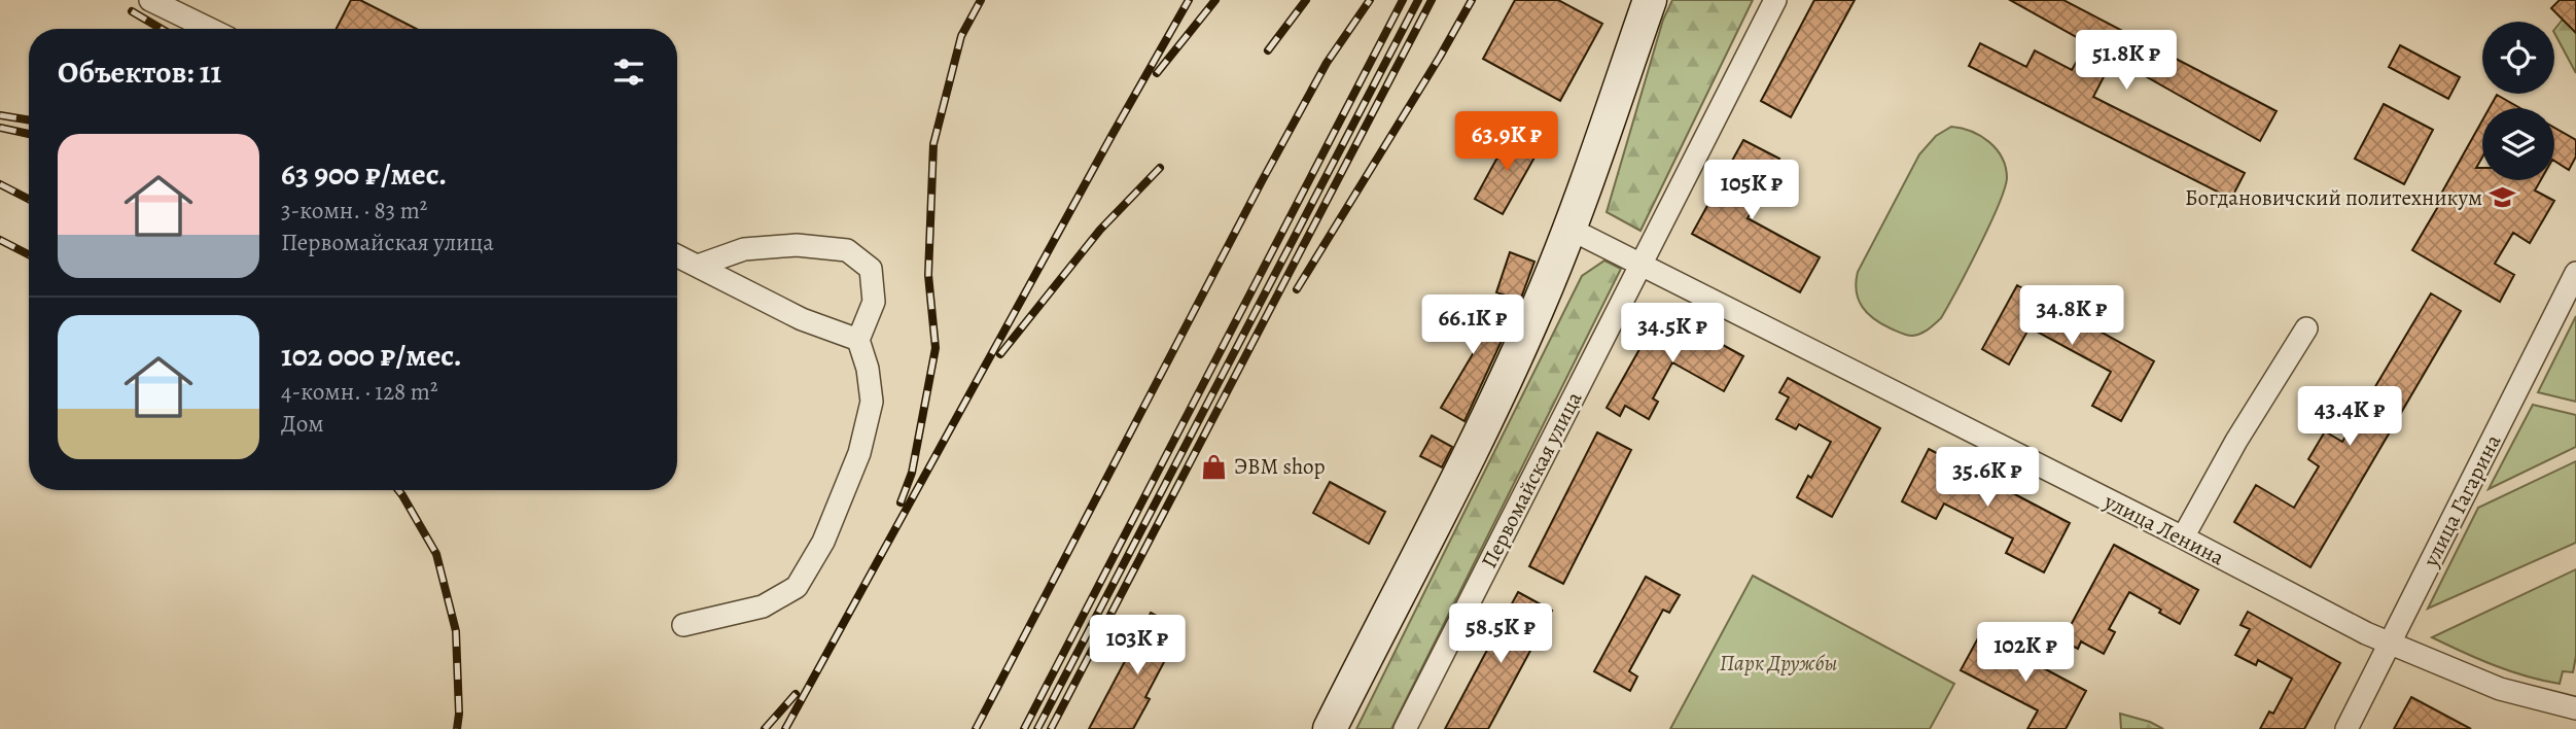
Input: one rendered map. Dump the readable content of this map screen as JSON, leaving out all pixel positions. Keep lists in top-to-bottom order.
{
  "streets": {
    "street": ["Первомайская улица", "улица Гагарина", "улица Ленина"]
  },
  "crossings": [
    ["Первомайская улица", "улица Ленина"],
    ["улица Гагарина", "улица Ленина"]
  ],
  "parks": ["Парк Дружбы"],
  "places": {
    "school or university": ["Богдановичский политехникум"],
    "shop": ["ЭВМ shop"]
  },
  "page": {
    "heading": "Объектов: 11",
    "price": [
      "51.8K ₽",
      "63.9K ₽",
      "105K ₽",
      "34.8K ₽",
      "66.1K ₽",
      "34.5K ₽",
      "43.4K ₽",
      "35.6K ₽",
      "58.5K ₽",
      "103K ₽",
      "102K ₽"
    ],
    "list": [
      {
        "name": "63 900 ₽/мес.",
        "note": "3-комн. · 83 m² · Первомайская улица"
      },
      {
        "name": "102 000 ₽/мес.",
        "note": "4-комн. · 128 m² · Дом"
      }
    ]
  }
}
